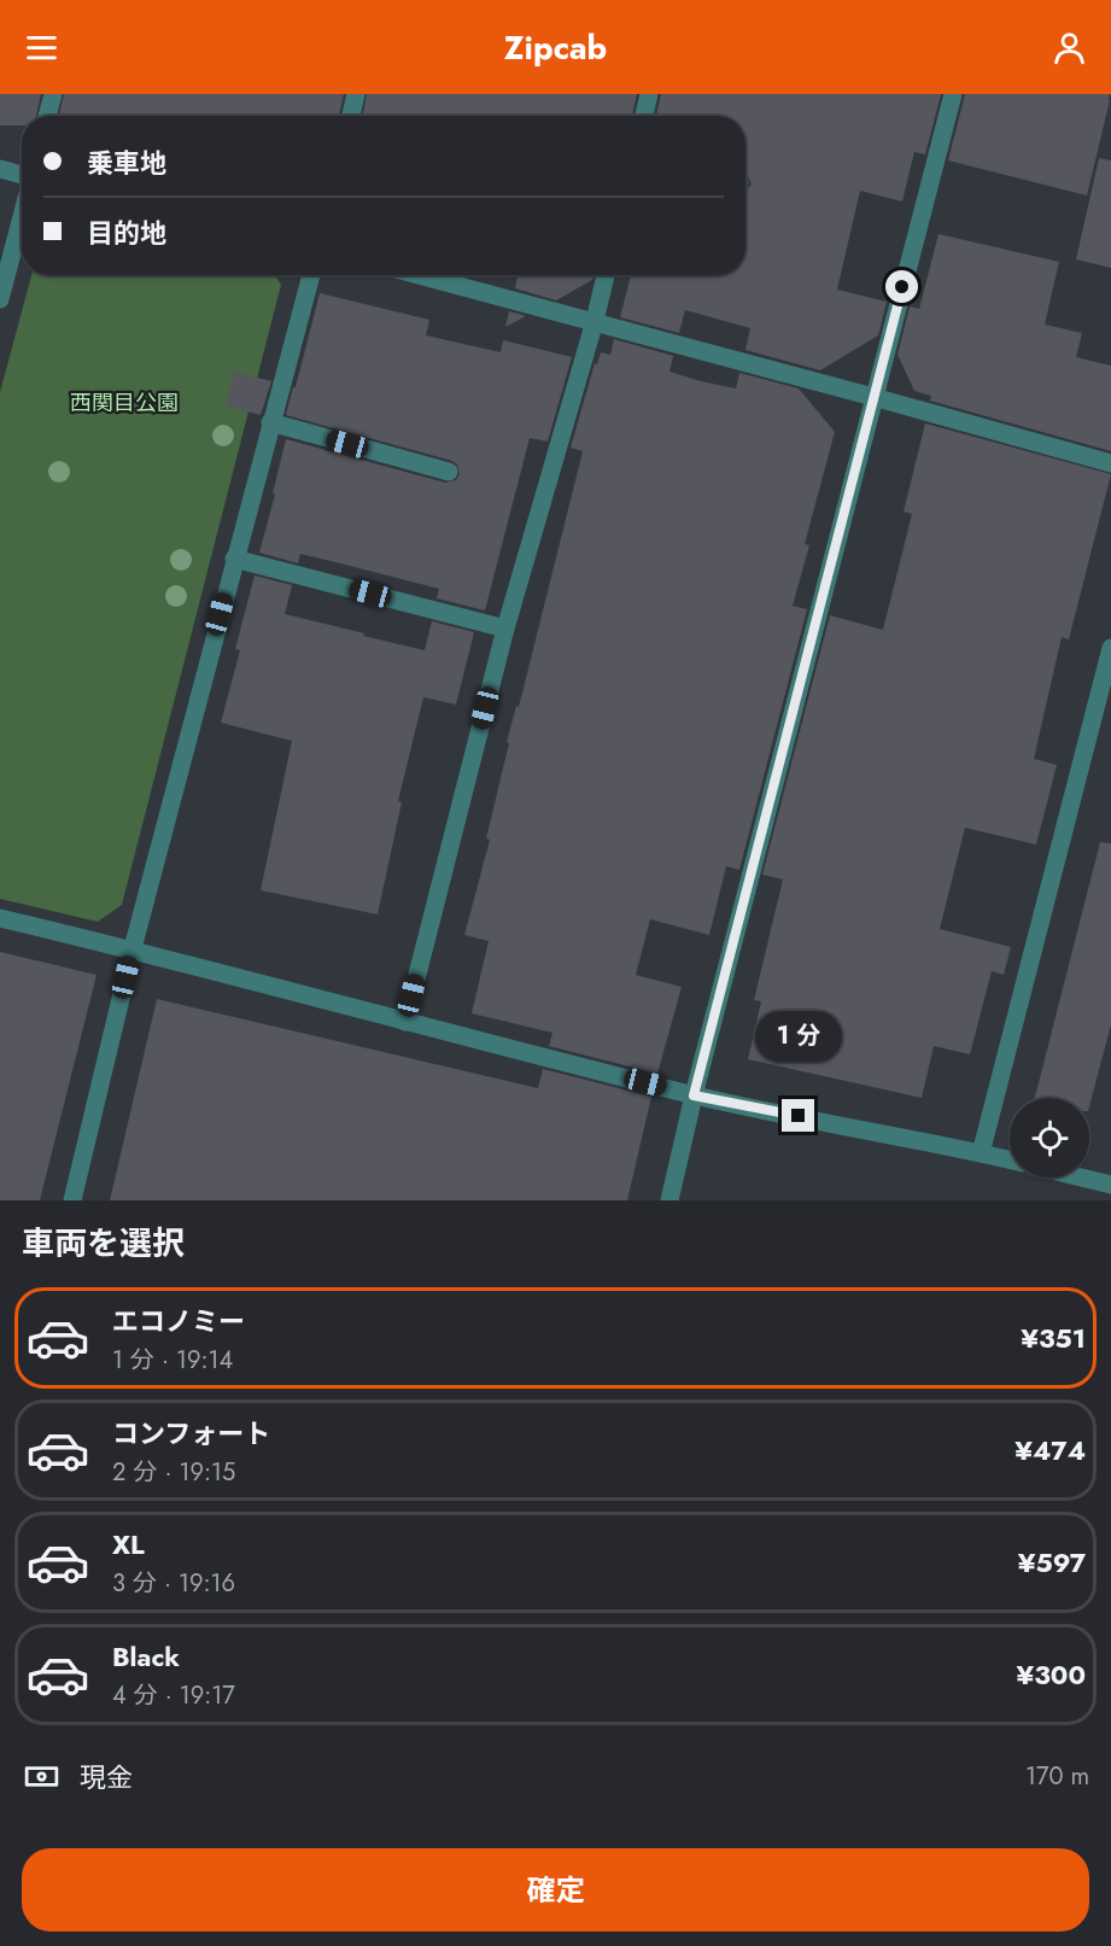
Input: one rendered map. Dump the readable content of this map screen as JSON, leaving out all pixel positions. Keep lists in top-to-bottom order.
{
  "parks": ["西関目公園"],
  "page": {
    "header": "Zipcab",
    "banner": ["乗車地", "目的地"],
    "bubble": "1 分",
    "heading": "車両を選択",
    "list": [
      {
        "name": "エコノミー",
        "note": "1 分 · 19:14",
        "value": "¥351"
      },
      {
        "name": "コンフォート",
        "note": "2 分 · 19:15",
        "value": "¥474"
      },
      {
        "name": "XL",
        "note": "3 分 · 19:16",
        "value": "¥597"
      },
      {
        "name": "Black",
        "note": "4 分 · 19:17",
        "value": "¥300"
      }
    ],
    "pay": ["現金", "170 m"],
    "buttons": "確定"
  }
}
